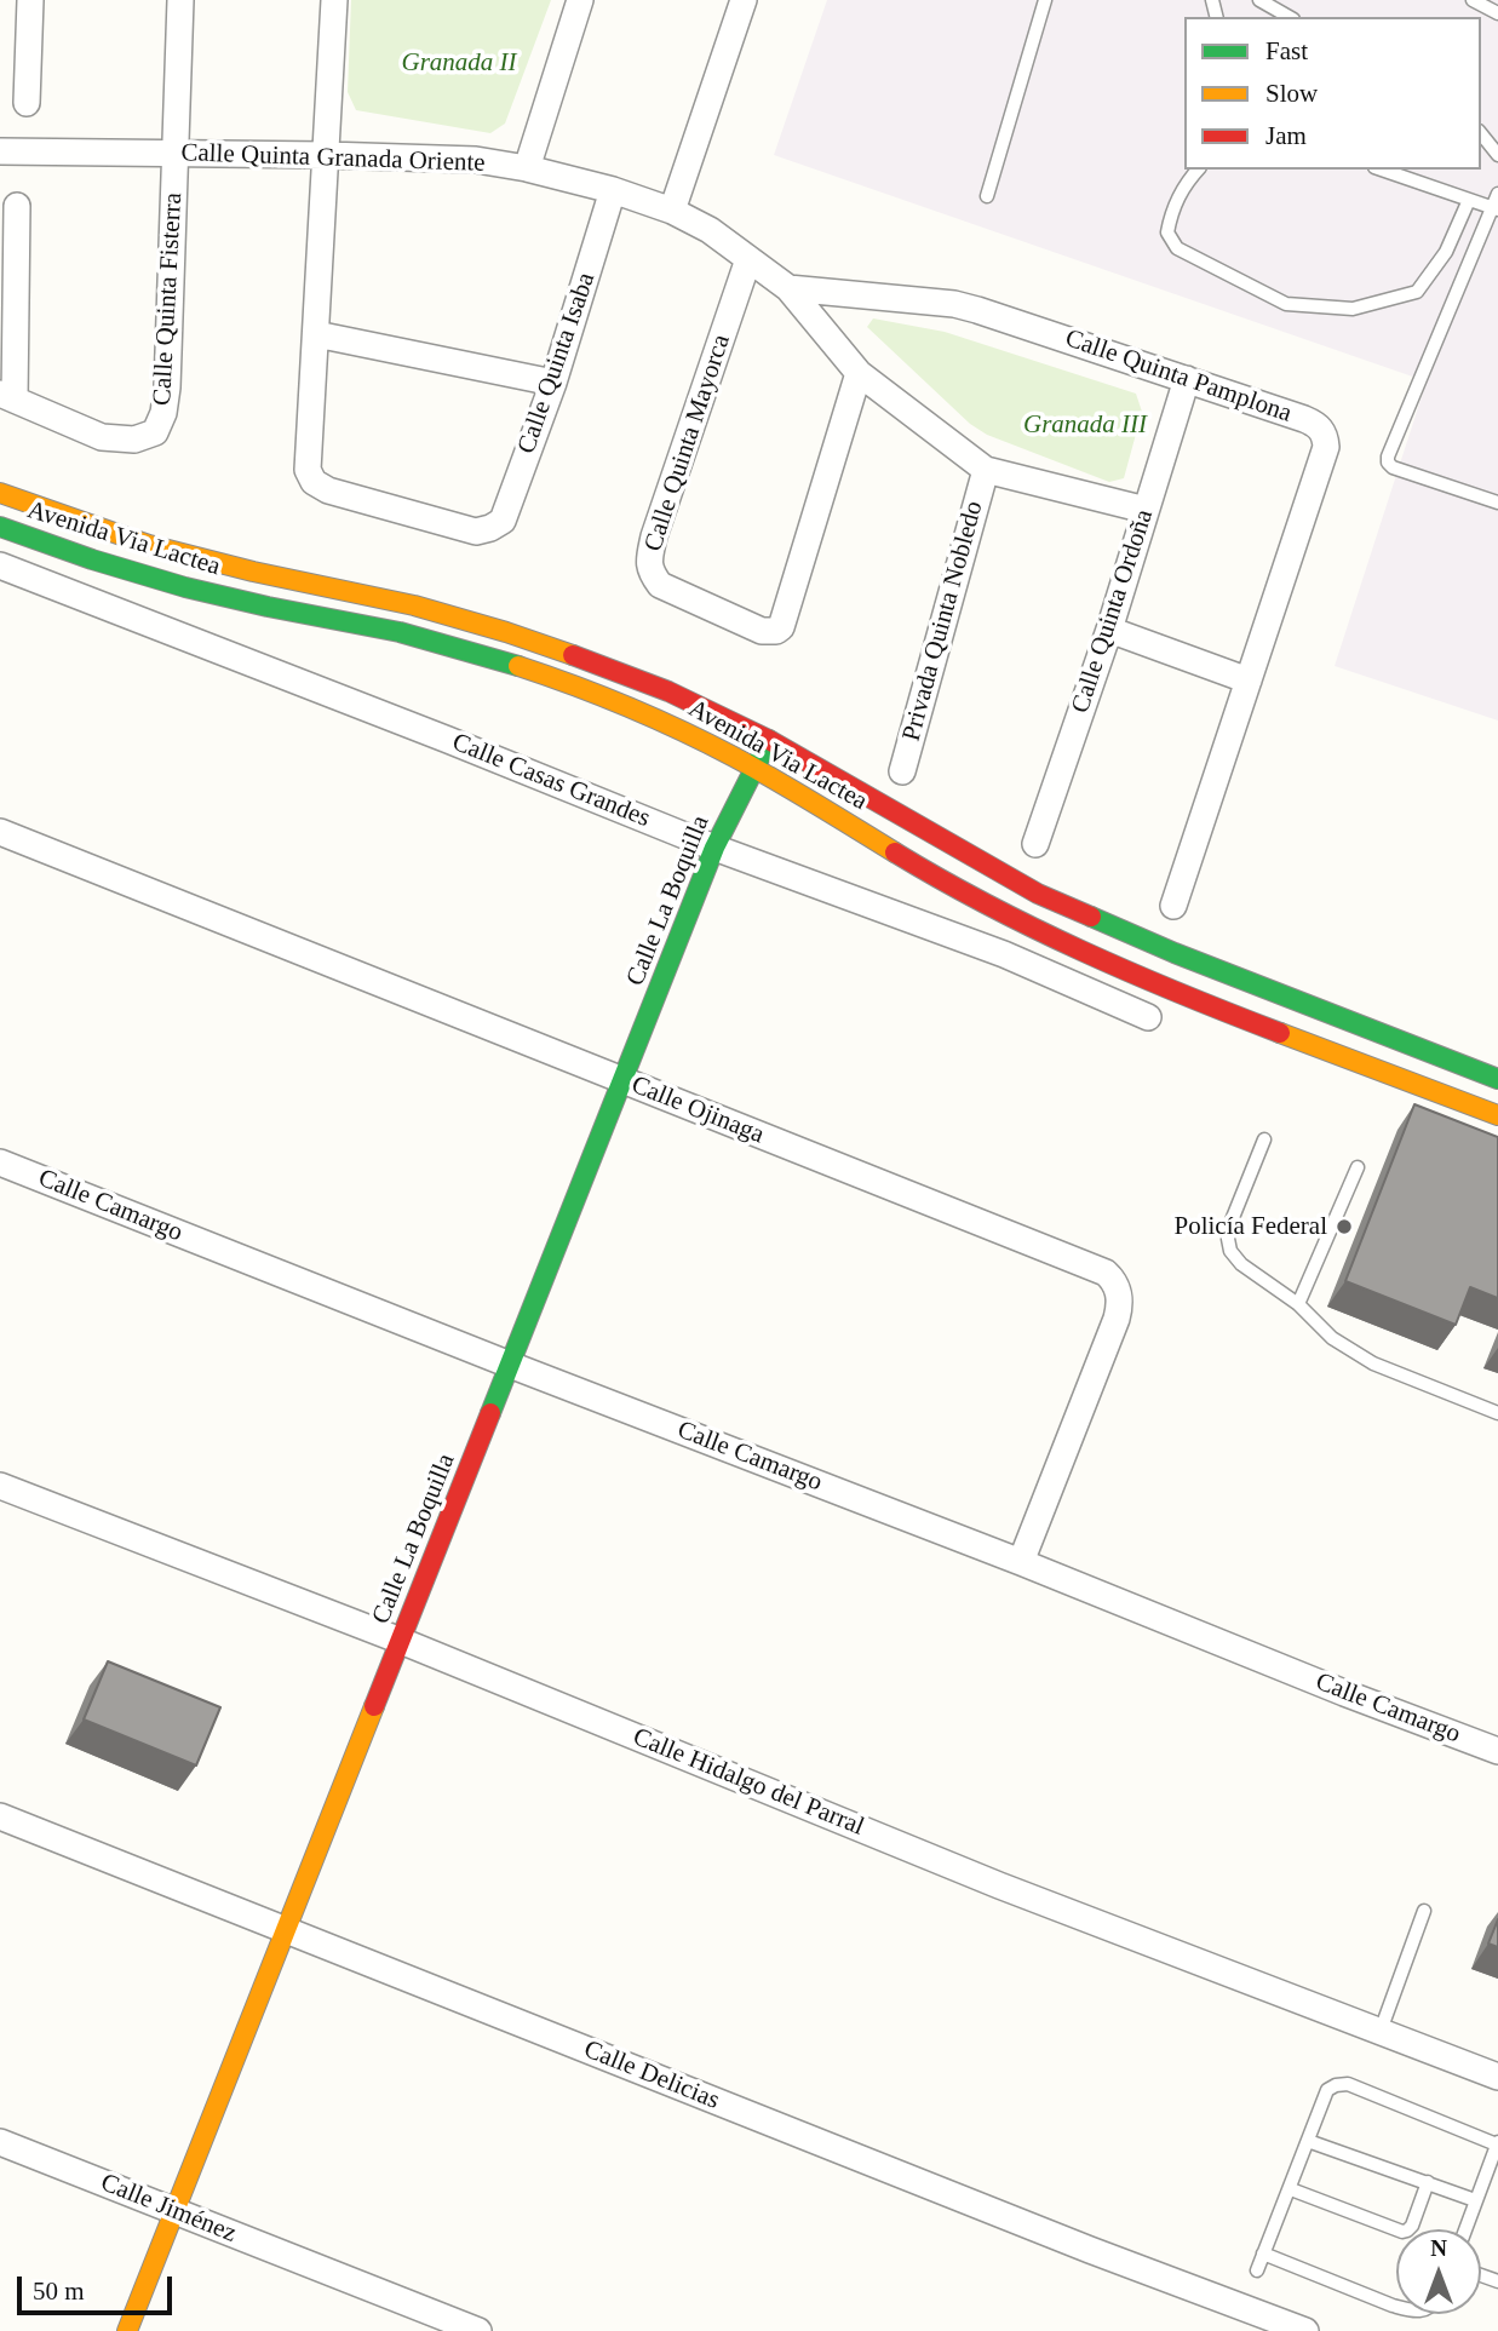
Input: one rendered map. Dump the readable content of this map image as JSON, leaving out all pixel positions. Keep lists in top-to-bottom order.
{
  "streets": {
    "main road": ["Avenida Via Lactea", "Calle La Boquilla"],
    "street": [
      "Calle Quinta Granada Oriente",
      "Calle Quinta Fisterra",
      "Calle Quinta Isaba",
      "Calle Quinta Pamplona",
      "Calle Quinta Mayorca",
      "Calle Quinta Ordoña",
      "Privada Quinta Nobledo",
      "Calle Casas Grandes",
      "Calle Ojinaga",
      "Calle Camargo",
      "Calle Hidalgo del Parral",
      "Calle Delicias",
      "Calle Jiménez"
    ]
  },
  "crossings": [
    ["Calle Quinta Granada Oriente", "Calle Quinta Fisterra"],
    ["Calle Quinta Granada Oriente", "Calle Quinta Isaba"],
    ["Calle Quinta Granada Oriente", "Calle Quinta Pamplona"],
    ["Calle Quinta Granada Oriente", "Calle Quinta Mayorca"],
    ["Calle Quinta Granada Oriente", "Privada Quinta Nobledo"],
    ["Calle Quinta Pamplona", "Calle Quinta Ordoña"],
    ["Avenida Via Lactea", "Calle La Boquilla"],
    ["Calle Casas Grandes", "Calle La Boquilla"],
    ["Calle La Boquilla", "Calle Ojinaga"],
    ["Calle La Boquilla", "Calle Camargo"],
    ["Calle La Boquilla", "Calle Hidalgo del Parral"],
    ["Calle La Boquilla", "Calle Delicias"],
    ["Calle La Boquilla", "Calle Jiménez"],
    ["Calle Ojinaga", "Calle Camargo"]
  ],
  "parks": ["Granada II", "Granada III"],
  "places": ["Policía Federal"],
  "legend": ["Fast", "Slow", "Jam"],
  "scale_bar": "50 m",
  "north": "top"
}
